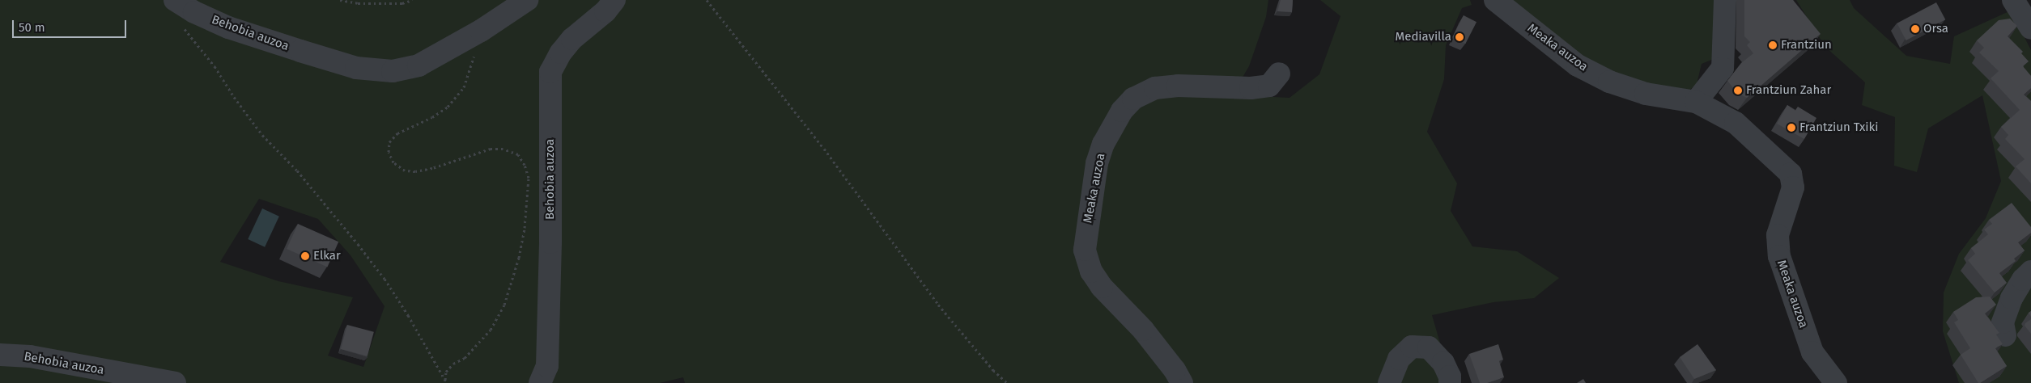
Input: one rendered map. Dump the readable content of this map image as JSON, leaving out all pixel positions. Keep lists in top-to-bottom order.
{
  "streets": {
    "street": ["Behobia auzoa", "Meaka auzoa"]
  },
  "places": [
    "Orsa",
    "Mediavilla",
    "Frantziun",
    "Frantziun Zahar",
    "Frantziun Txiki",
    "Elkar"
  ],
  "scale_bar": "50 m"
}
